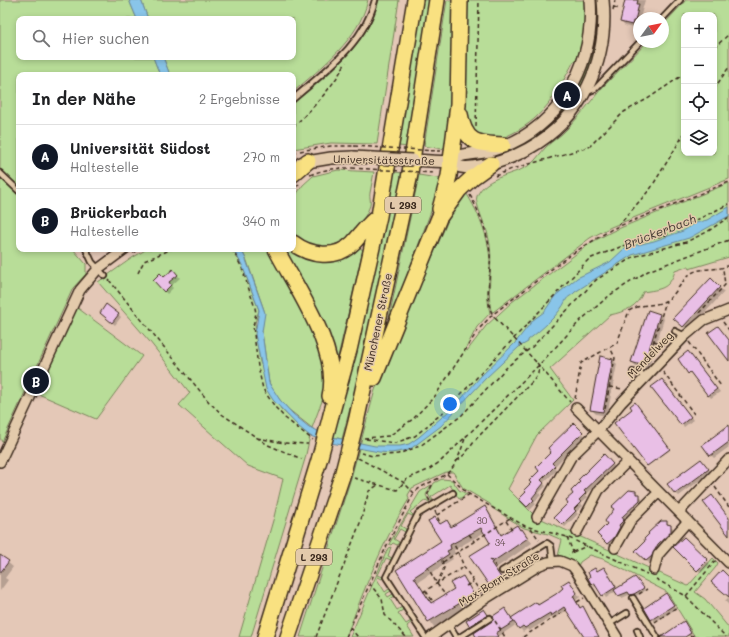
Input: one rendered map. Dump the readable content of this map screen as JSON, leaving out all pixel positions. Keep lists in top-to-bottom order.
{
  "streets": {
    "highway": ["L 293", "Münchener Straße"],
    "street": ["Universitätsstraße", "Mendelweg", "Max-Born-Straße"]
  },
  "water": ["Brückerbach"],
  "house_numbers": ["30", "34"],
  "north": "top right",
  "page": {
    "map_buttons": ["+", "−"],
    "search": "Hier suchen",
    "heading": ["In der Nähe", "2 Ergebnisse"],
    "pins": ["A", "B"],
    "list": [
      {
        "mark": "A",
        "name": "Universität Südost",
        "note": "Haltestelle",
        "value": "270 m"
      },
      {
        "mark": "B",
        "name": "Brückerbach",
        "note": "Haltestelle",
        "value": "340 m"
      }
    ]
  }
}
